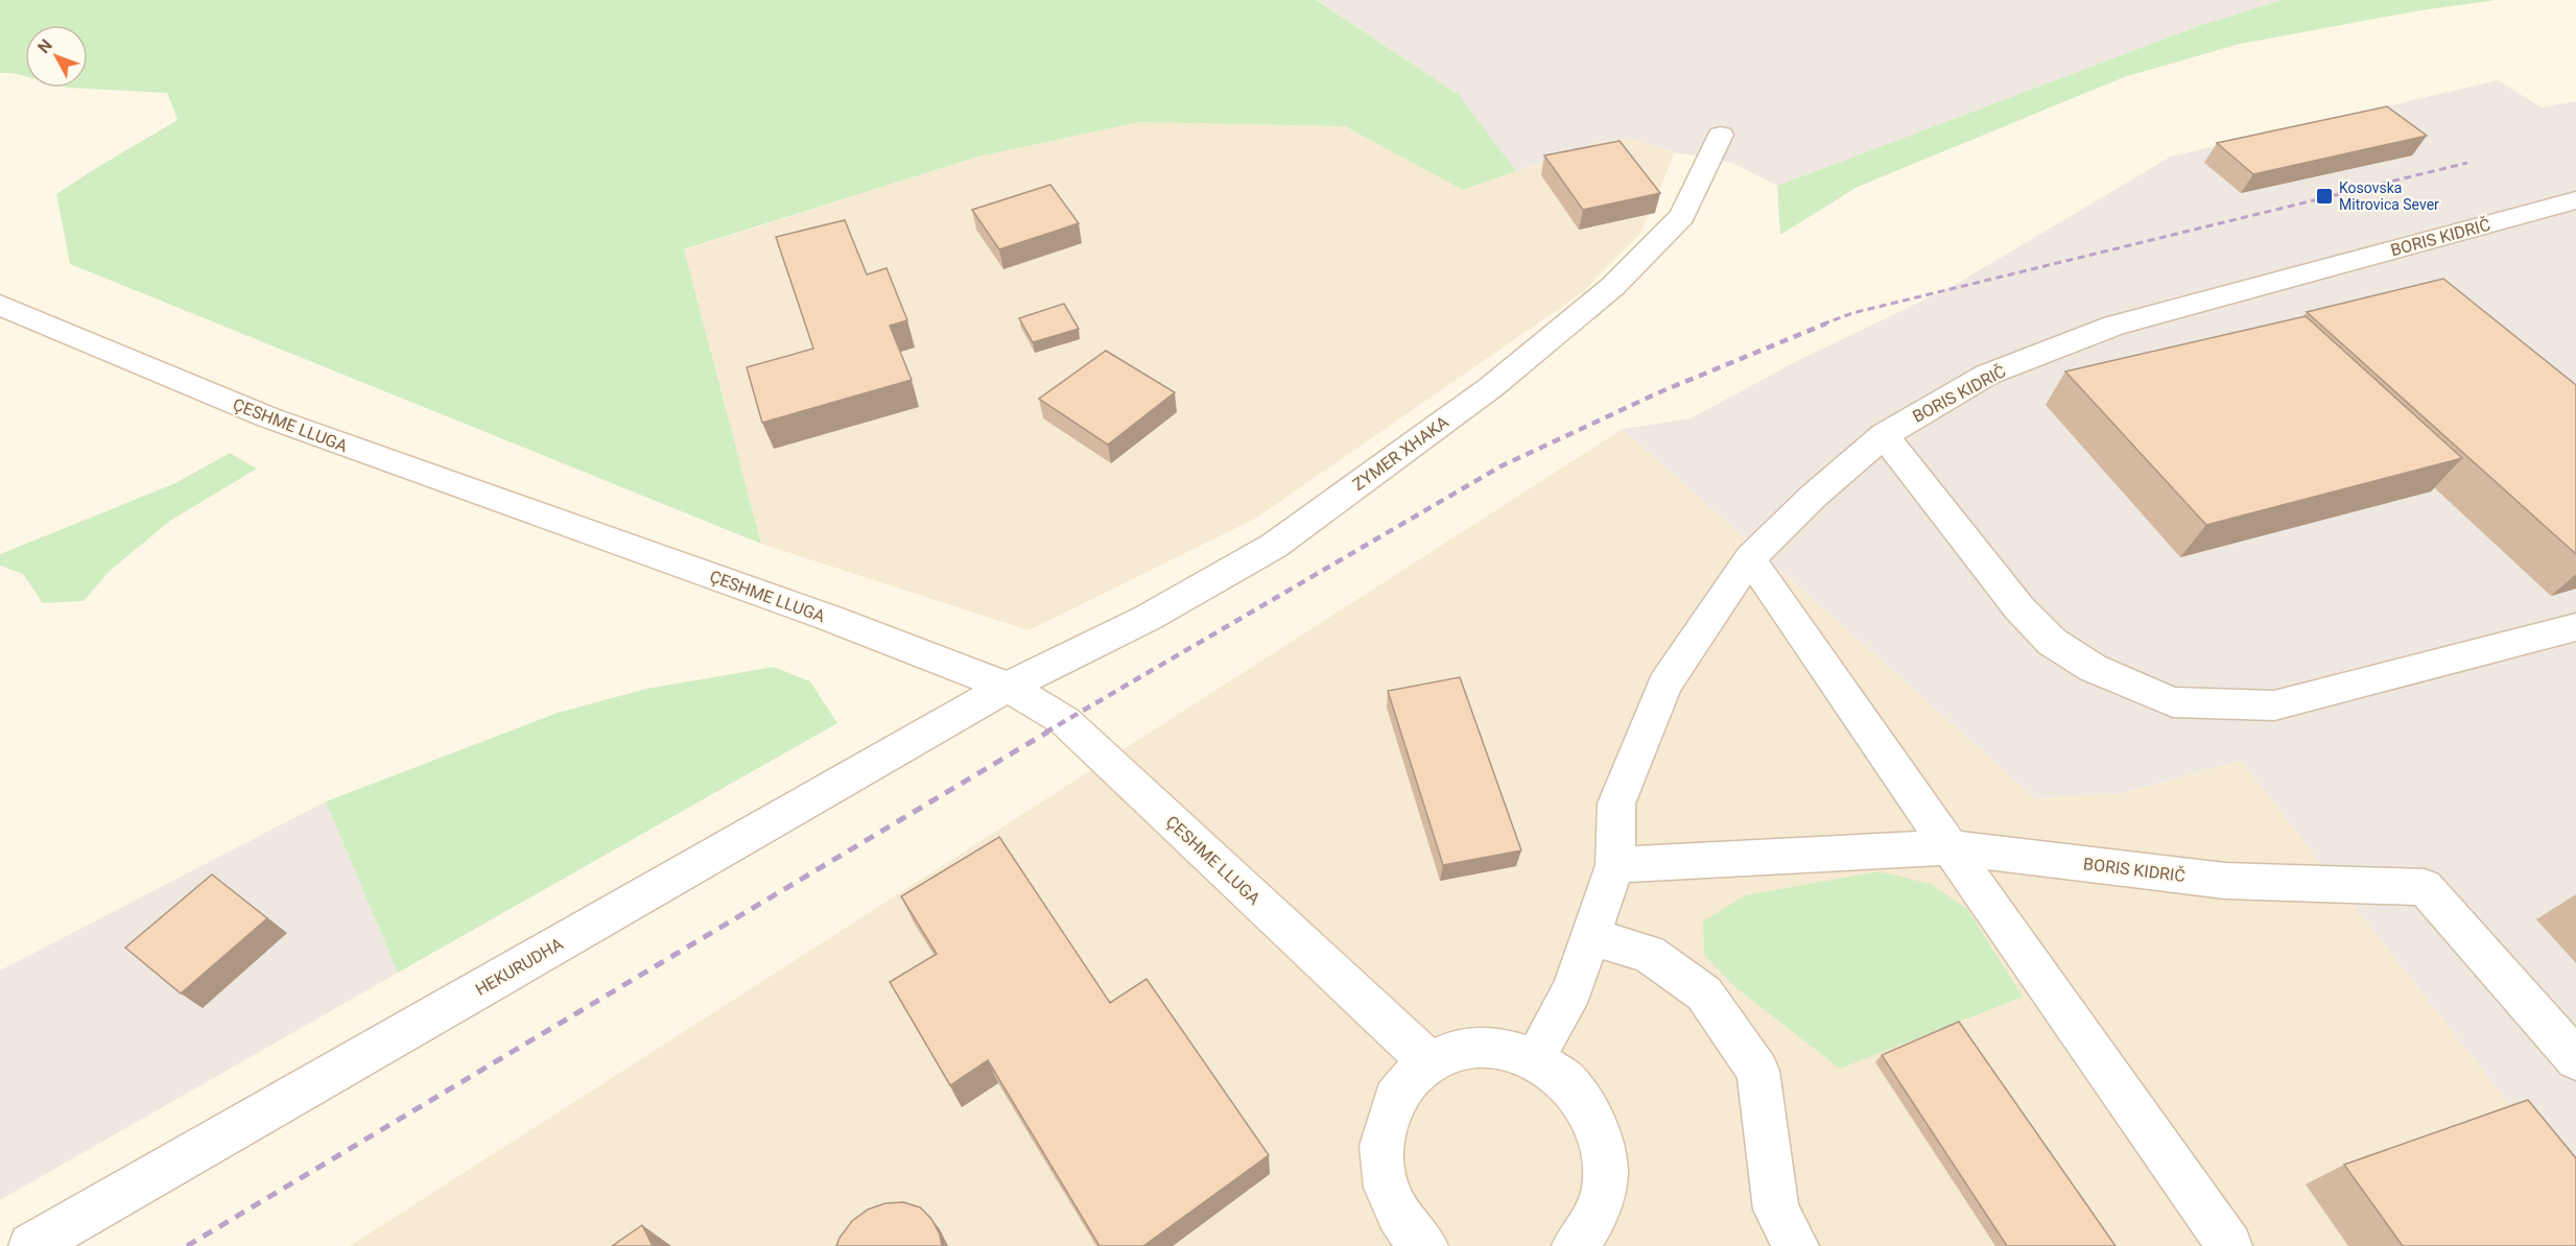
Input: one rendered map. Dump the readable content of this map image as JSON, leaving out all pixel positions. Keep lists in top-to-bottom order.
{
  "streets": {
    "main road": [
      "BORIS KIDRIČ",
      "ÇESHME LLUGA",
      "ZYMER XHAKA",
      "HEKURUDHA"
    ]
  },
  "crossings": [
    ["ÇESHME LLUGA", "ZYMER XHAKA"],
    ["ÇESHME LLUGA", "HEKURUDHA"],
    ["ZYMER XHAKA", "HEKURUDHA"]
  ],
  "places": {
    "transit": ["Kosovska Mitrovica Sever"]
  },
  "north": "top left"
}
